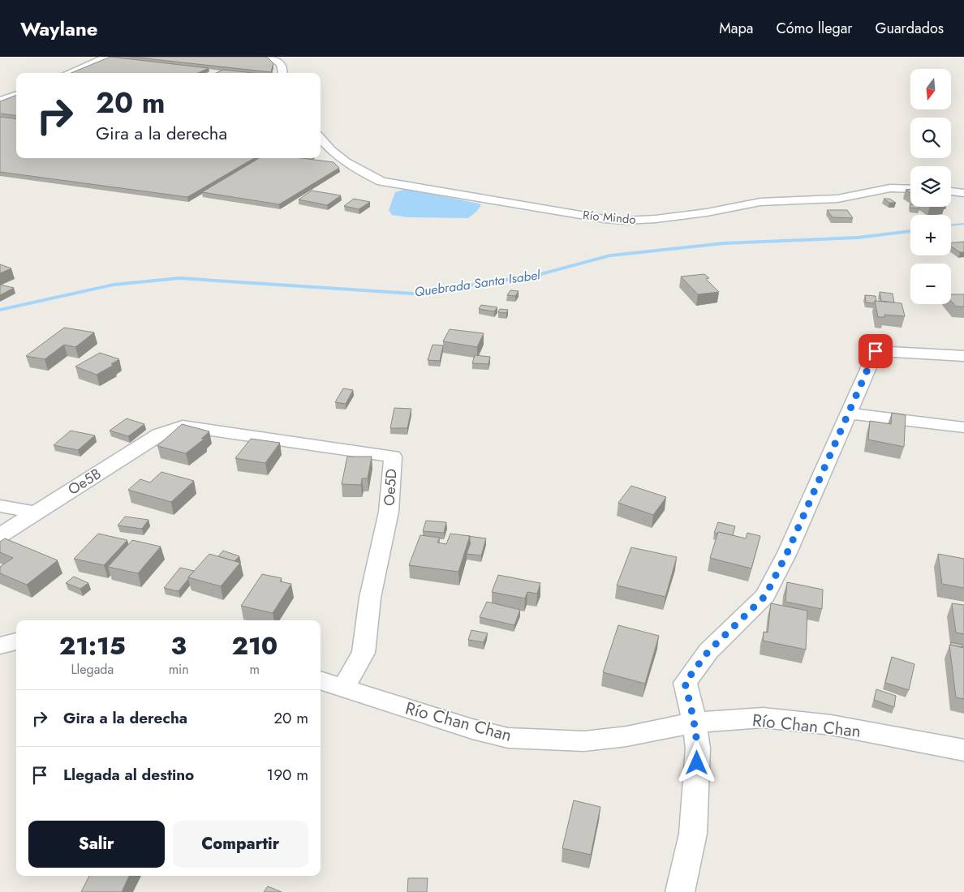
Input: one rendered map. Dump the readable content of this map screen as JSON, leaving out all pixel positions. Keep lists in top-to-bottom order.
{
  "streets": {
    "street": [
      "Río Mindo",
      "Oe5B",
      "Oe5D",
      "Río Chan Chan"
    ]
  },
  "crossings": [
    ["Oe5B", "Oe5D"],
    ["Oe5D", "Río Chan Chan"]
  ],
  "water": ["Quebrada Santa Isabel"],
  "north": "bottom",
  "page": {
    "header": "Waylane",
    "nav": ["Mapa", "Cómo llegar", "Guardados"],
    "map_buttons": ["+", "−"],
    "turn": ["20 m", "Gira a la derecha"],
    "eta": [
      "21:15",
      "Llegada",
      "3",
      "min",
      "210",
      "m"
    ],
    "list": [
      {
        "name": "Gira a la derecha",
        "value": "20 m"
      },
      {
        "name": "Llegada al destino",
        "value": "190 m"
      }
    ],
    "buttons": ["Salir", "Compartir"]
  }
}
